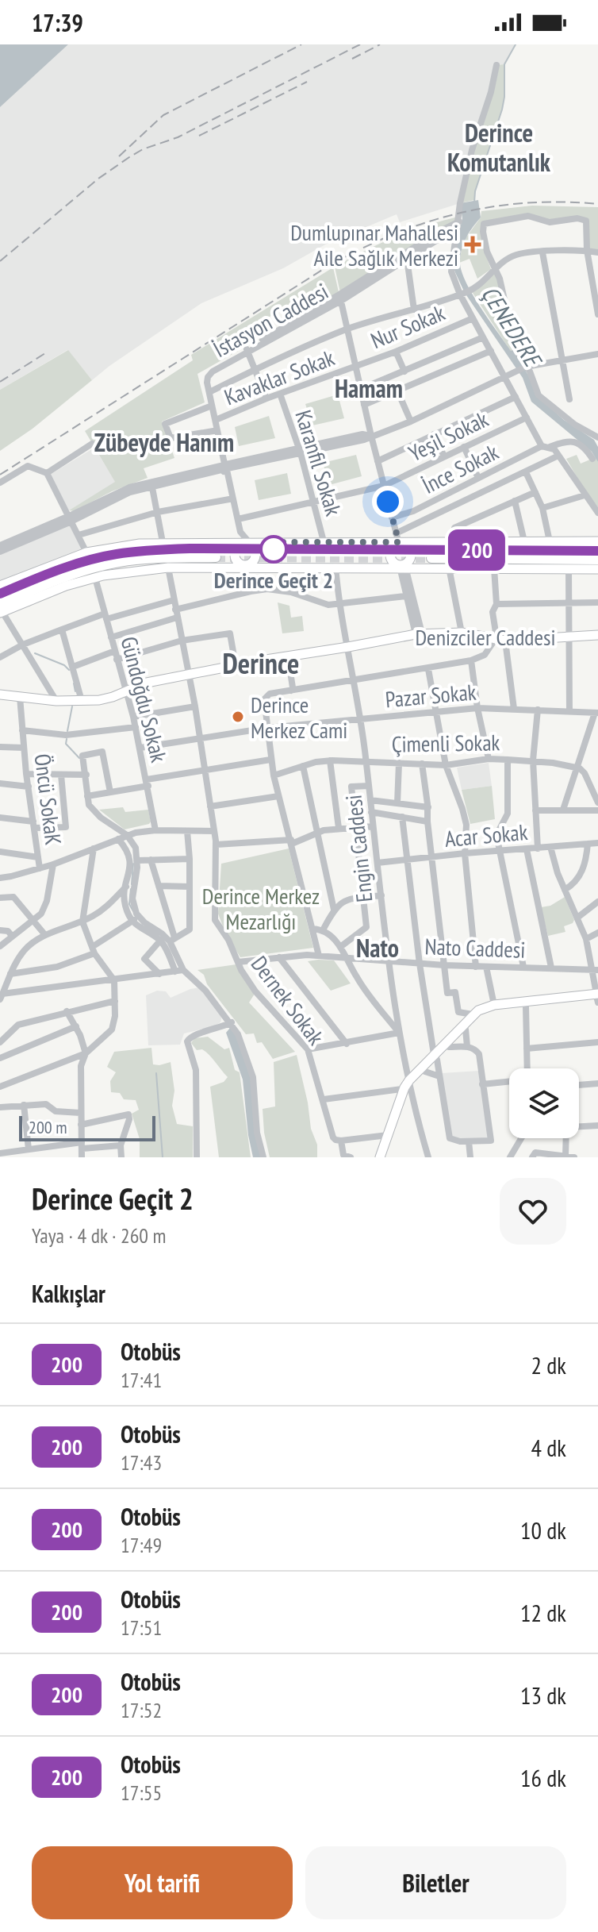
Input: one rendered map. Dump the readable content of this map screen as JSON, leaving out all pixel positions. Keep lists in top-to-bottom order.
{
  "streets": {
    "main road": ["Denizciler Caddesi"],
    "street": [
      "İstasyon Caddesi",
      "Nur Sokak",
      "Kavaklar Sokak",
      "Yeşil Sokak",
      "Karanfil Sokak",
      "İnce Sokak",
      "Pazar Sokak",
      "Gündoğdu Sokak",
      "Çimenli Sokak",
      "Öncü SokaK",
      "Acar Sokak",
      "Engin Caddesi",
      "Nato Caddesi",
      "Dernek Sokak"
    ]
  },
  "crossings": [
    ["İstasyon Caddesi", "Kavaklar Sokak"],
    ["Nur Sokak", "Kavaklar Sokak"],
    ["Kavaklar Sokak", "Karanfil Sokak"],
    ["Yeşil Sokak", "Karanfil Sokak"],
    ["Denizciler Caddesi", "Gündoğdu Sokak"],
    ["Denizciler Caddesi", "Öncü SokaK"],
    ["Denizciler Caddesi", "Engin Caddesi"],
    ["Denizciler Caddesi", "Dernek Sokak"],
    ["Pazar Sokak", "Gündoğdu Sokak"],
    ["Pazar Sokak", "Engin Caddesi"],
    ["Pazar Sokak", "Dernek Sokak"],
    ["Çimenli Sokak", "Engin Caddesi"],
    ["Acar Sokak", "Engin Caddesi"],
    ["Engin Caddesi", "Nato Caddesi"],
    ["Nato Caddesi", "Dernek Sokak"]
  ],
  "districts": [
    "Derince Komutanlık",
    "Hamam",
    "Zübeyde Hanım",
    "Derince",
    "Nato"
  ],
  "water": ["ÇENEDERE"],
  "parks": ["Derince Merkez Mezarlığı"],
  "places": {
    "health": ["Dumlupınar Mahallesi Aile Sağlık Merkezi"],
    "other": ["Derince Geçit 2", "Derince Merkez Cami"]
  },
  "lines": ["bus line 200"],
  "scale_bar": "200 m",
  "page": {
    "status": "17:39",
    "on_map": "200",
    "scale": "200 m",
    "heading": [
      ["Derince Geçit 2", "Yaya · 4 dk · 260 m"],
      "Kalkışlar"
    ],
    "list": [
      {
        "mark": "200",
        "name": "Otobüs",
        "note": "17:41",
        "value": "2 dk"
      },
      {
        "mark": "200",
        "name": "Otobüs",
        "note": "17:43",
        "value": "4 dk"
      },
      {
        "mark": "200",
        "name": "Otobüs",
        "note": "17:49",
        "value": "10 dk"
      },
      {
        "mark": "200",
        "name": "Otobüs",
        "note": "17:51",
        "value": "12 dk"
      },
      {
        "mark": "200",
        "name": "Otobüs",
        "note": "17:52",
        "value": "13 dk"
      },
      {
        "mark": "200",
        "name": "Otobüs",
        "note": "17:55",
        "value": "16 dk"
      }
    ],
    "buttons": ["Yol tarifi", "Biletler"]
  }
}
